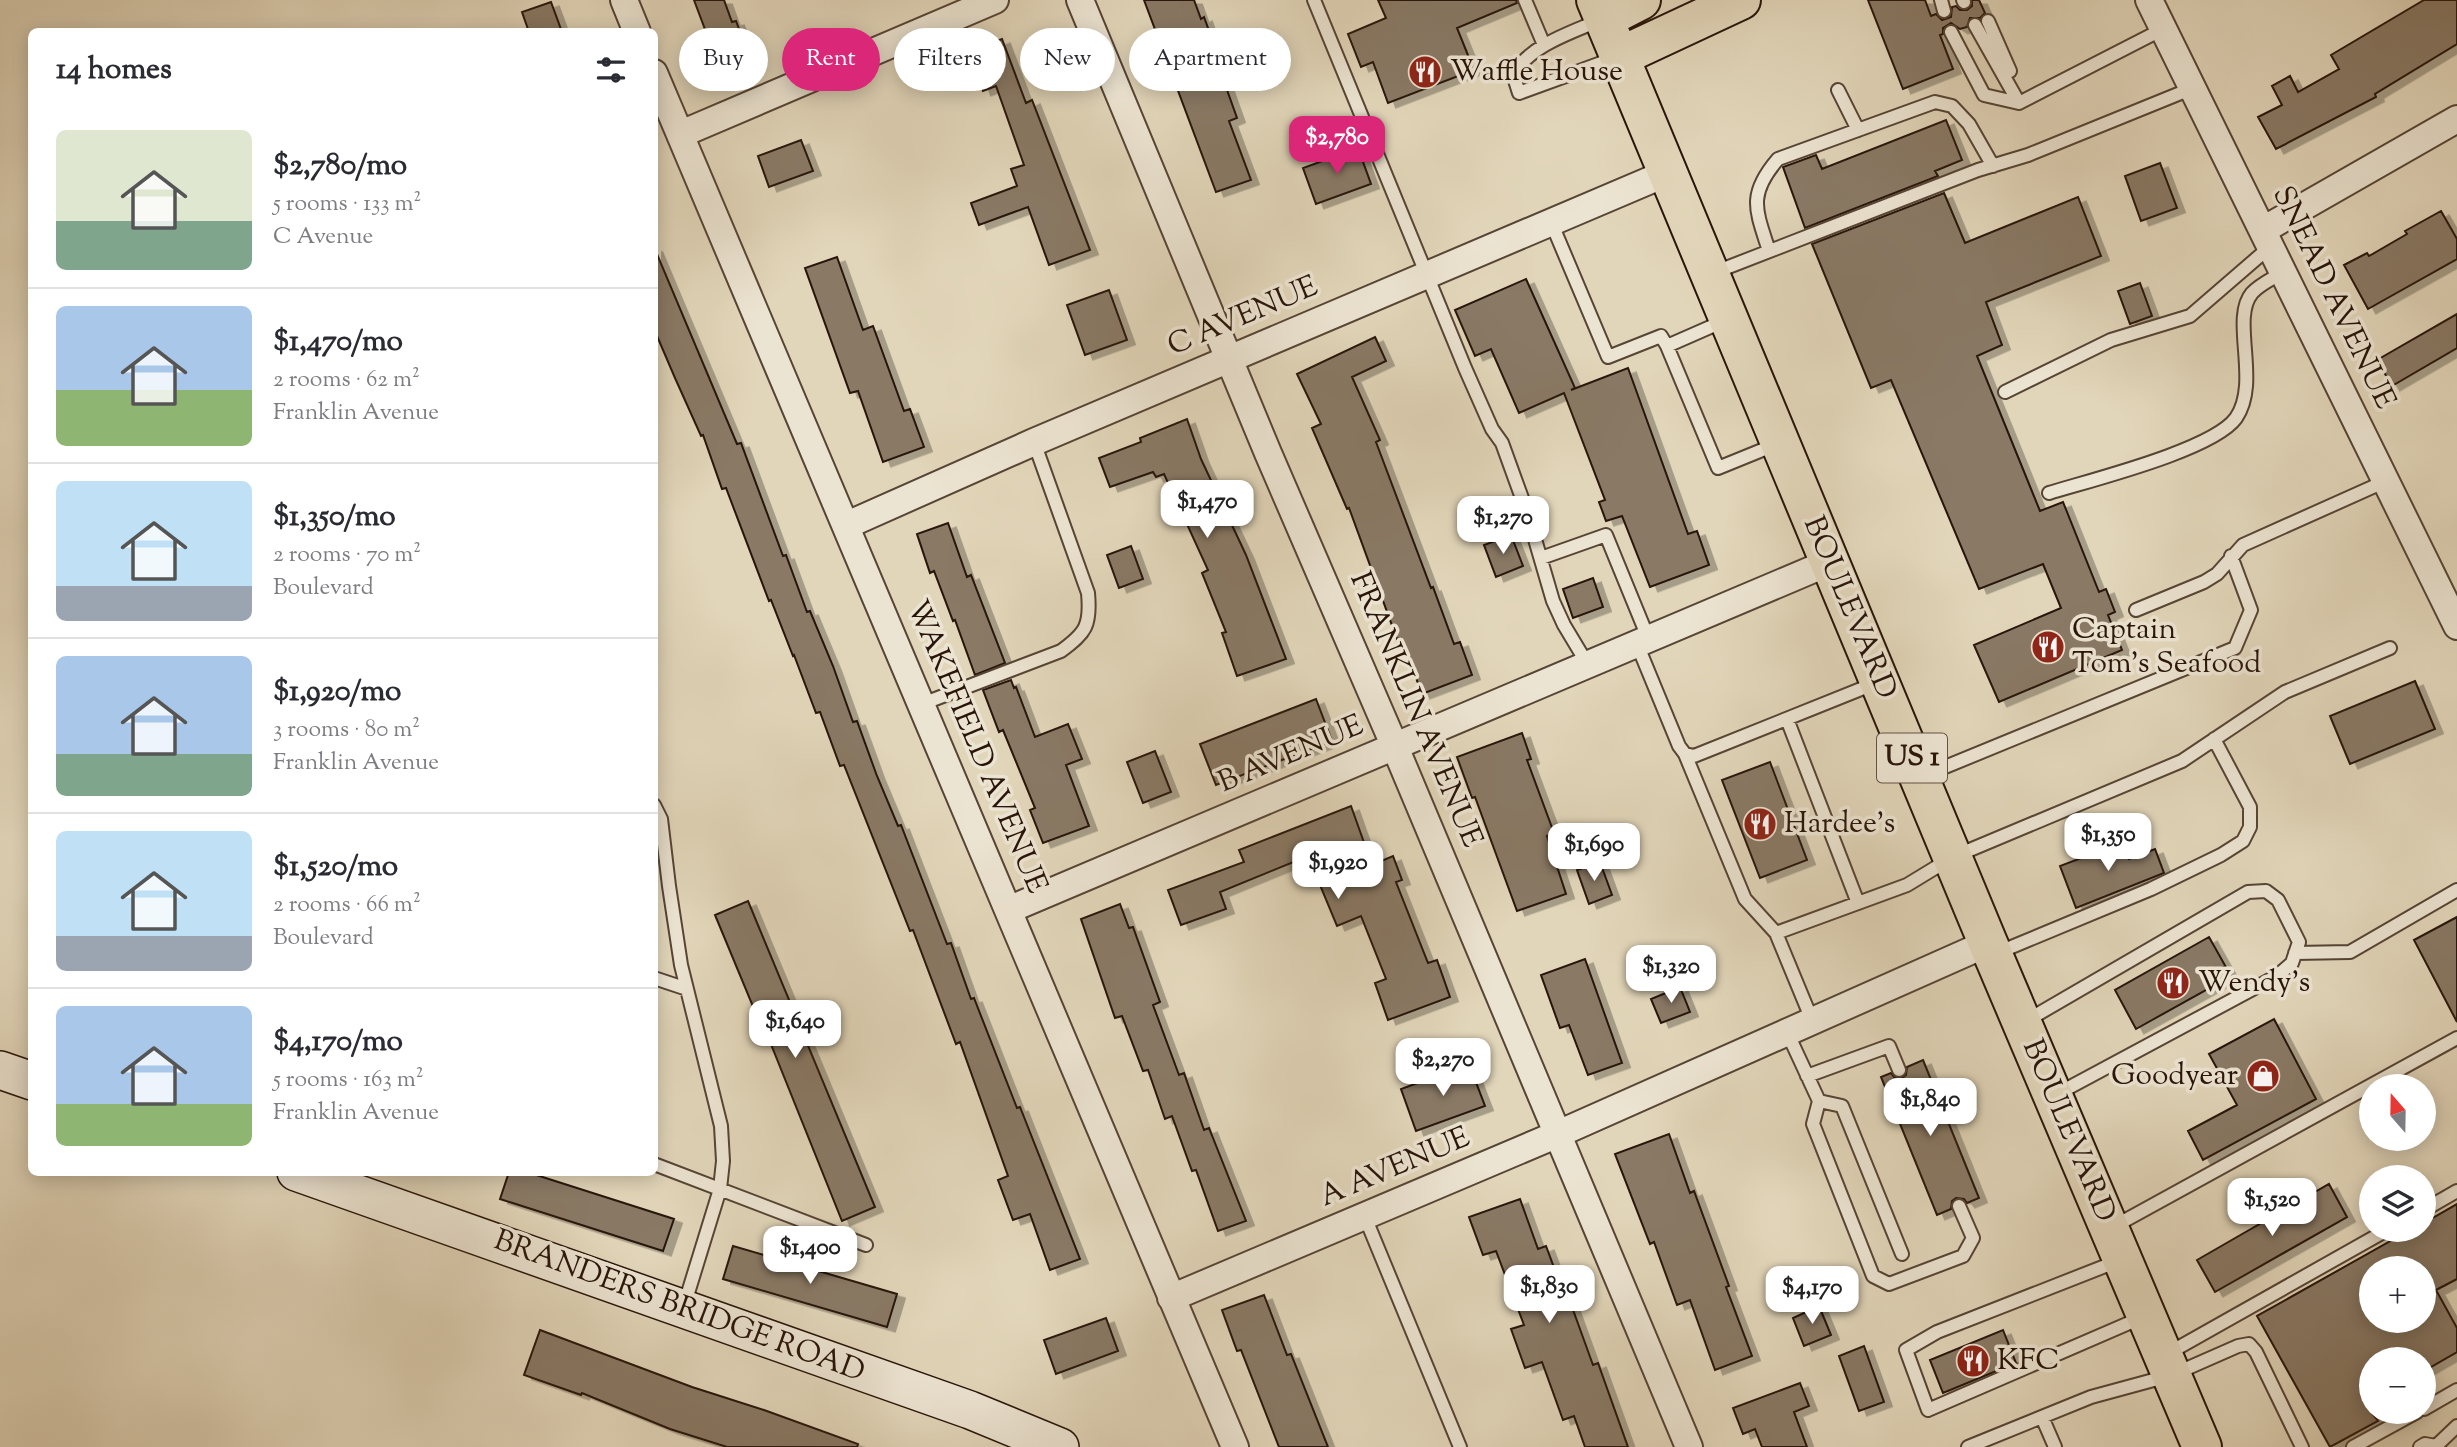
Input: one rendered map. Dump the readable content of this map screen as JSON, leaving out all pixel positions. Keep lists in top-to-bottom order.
{
  "streets": {
    "main road": ["BOULEVARD", "US 1"],
    "street": [
      "SNEAD AVENUE",
      "C AVENUE",
      "FRANKLIN AVENUE",
      "WAKEFIELD AVENUE",
      "B AVENUE",
      "A AVENUE",
      "BRANDERS BRIDGE ROAD"
    ]
  },
  "crossings": [
    ["C AVENUE", "BOULEVARD"],
    ["C AVENUE", "FRANKLIN AVENUE"],
    ["C AVENUE", "WAKEFIELD AVENUE"],
    ["BOULEVARD", "B AVENUE"],
    ["BOULEVARD", "A AVENUE"],
    ["FRANKLIN AVENUE", "B AVENUE"],
    ["FRANKLIN AVENUE", "A AVENUE"],
    ["WAKEFIELD AVENUE", "B AVENUE"],
    ["WAKEFIELD AVENUE", "A AVENUE"]
  ],
  "places": {
    "restaurant": [
      "Waffle House",
      "Captain Tom's Seafood",
      "Hardee's",
      "Wendy's",
      "KFC"
    ],
    "shop": ["Goodyear"]
  },
  "north": "top",
  "page": {
    "chip": [
      "Buy",
      "Rent",
      "Filters",
      "New",
      "Apartment"
    ],
    "heading": "14 homes",
    "list": [
      {
        "name": "$2,780/mo",
        "note": "5 rooms · 133 m² · C Avenue"
      },
      {
        "name": "$1,470/mo",
        "note": "2 rooms · 62 m² · Franklin Avenue"
      },
      {
        "name": "$1,350/mo",
        "note": "2 rooms · 70 m² · Boulevard"
      },
      {
        "name": "$1,920/mo",
        "note": "3 rooms · 80 m² · Franklin Avenue"
      },
      {
        "name": "$1,520/mo",
        "note": "2 rooms · 66 m² · Boulevard"
      },
      {
        "name": "$4,170/mo",
        "note": "5 rooms · 163 m² · Franklin Avenue"
      }
    ],
    "price": [
      "$2,780",
      "$1,470",
      "$1,270",
      "$1,350",
      "$1,690",
      "$1,920",
      "$1,320",
      "$1,640",
      "$2,270",
      "$1,840",
      "$1,520",
      "$1,400",
      "$1,830",
      "$4,170"
    ],
    "map_buttons": ["+", "−"]
  }
}
